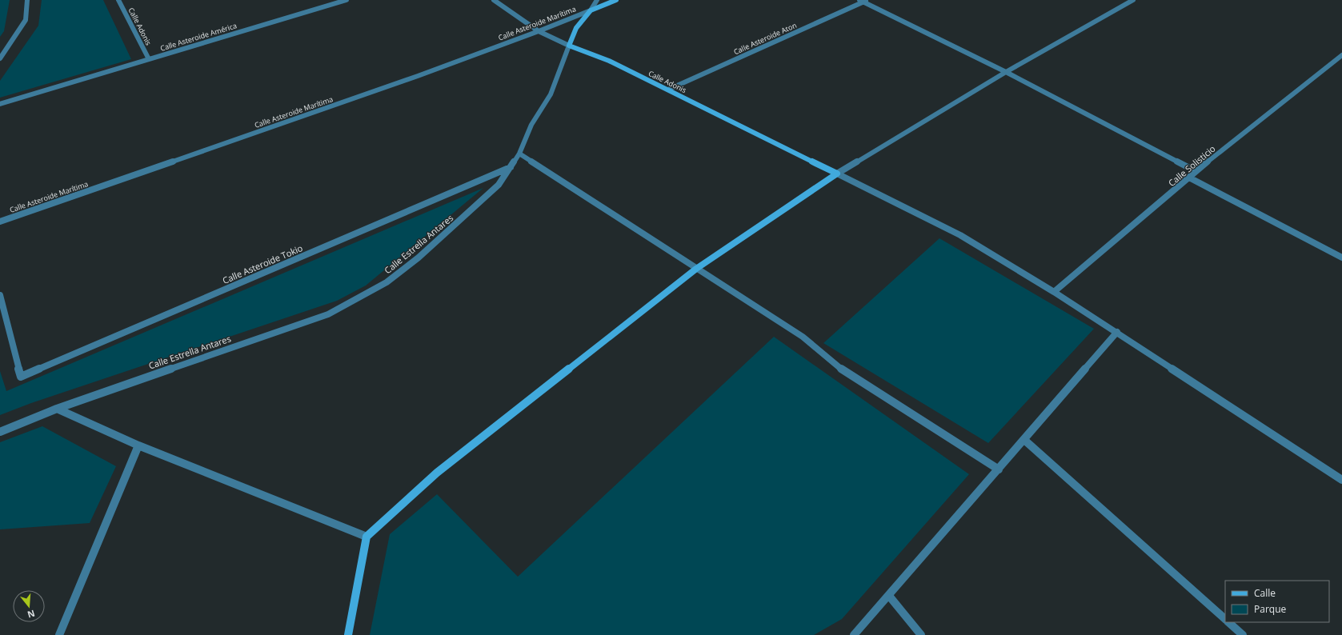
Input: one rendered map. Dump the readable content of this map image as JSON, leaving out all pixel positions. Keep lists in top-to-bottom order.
{
  "streets": {
    "street": [
      "Calle Asteroide Marítima",
      "Calle Adonis",
      "Calle Asteroide América",
      "Calle Asteroide Aton",
      "Calle Solisticio",
      "Calle Estrella Antares",
      "Calle Asteroide Tokio"
    ]
  },
  "crossings": [
    ["Calle Asteroide Marítima", "Calle Adonis"],
    ["Calle Asteroide Marítima", "Calle Estrella Antares"],
    ["Calle Adonis", "Calle Asteroide América"],
    ["Calle Adonis", "Calle Asteroide Aton"],
    ["Calle Adonis", "Calle Estrella Antares"],
    ["Calle Estrella Antares", "Calle Asteroide Tokio"]
  ],
  "legend": ["Calle", "Parque"],
  "north": "bottom"
}
